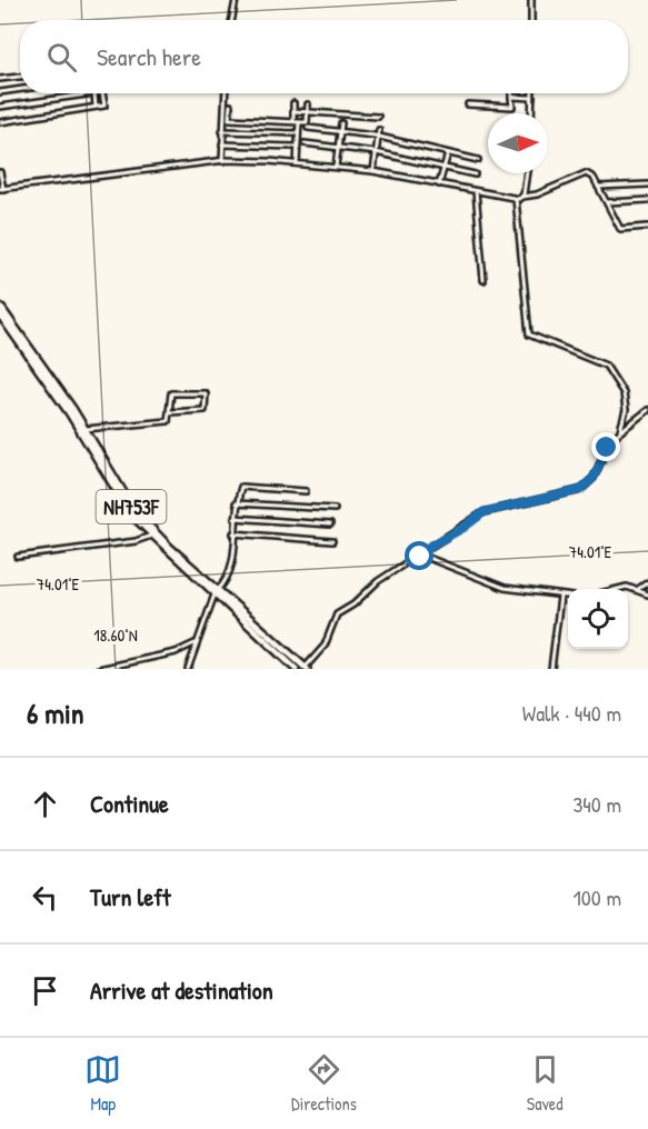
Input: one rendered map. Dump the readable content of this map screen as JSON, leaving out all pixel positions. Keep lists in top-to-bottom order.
{
  "streets": {
    "highway": ["NH753F"]
  },
  "north": "right",
  "page": {
    "search": "Search here",
    "heading": ["6 min", "Walk · 440 m"],
    "list": [
      ["Continue", "340 m"],
      ["Turn left", "100 m"],
      "Arrive at destination"
    ],
    "nav": ["Map", "Directions", "Saved"]
  },
  "coordinates": ["74.01°E", "18.60°N"]
}
